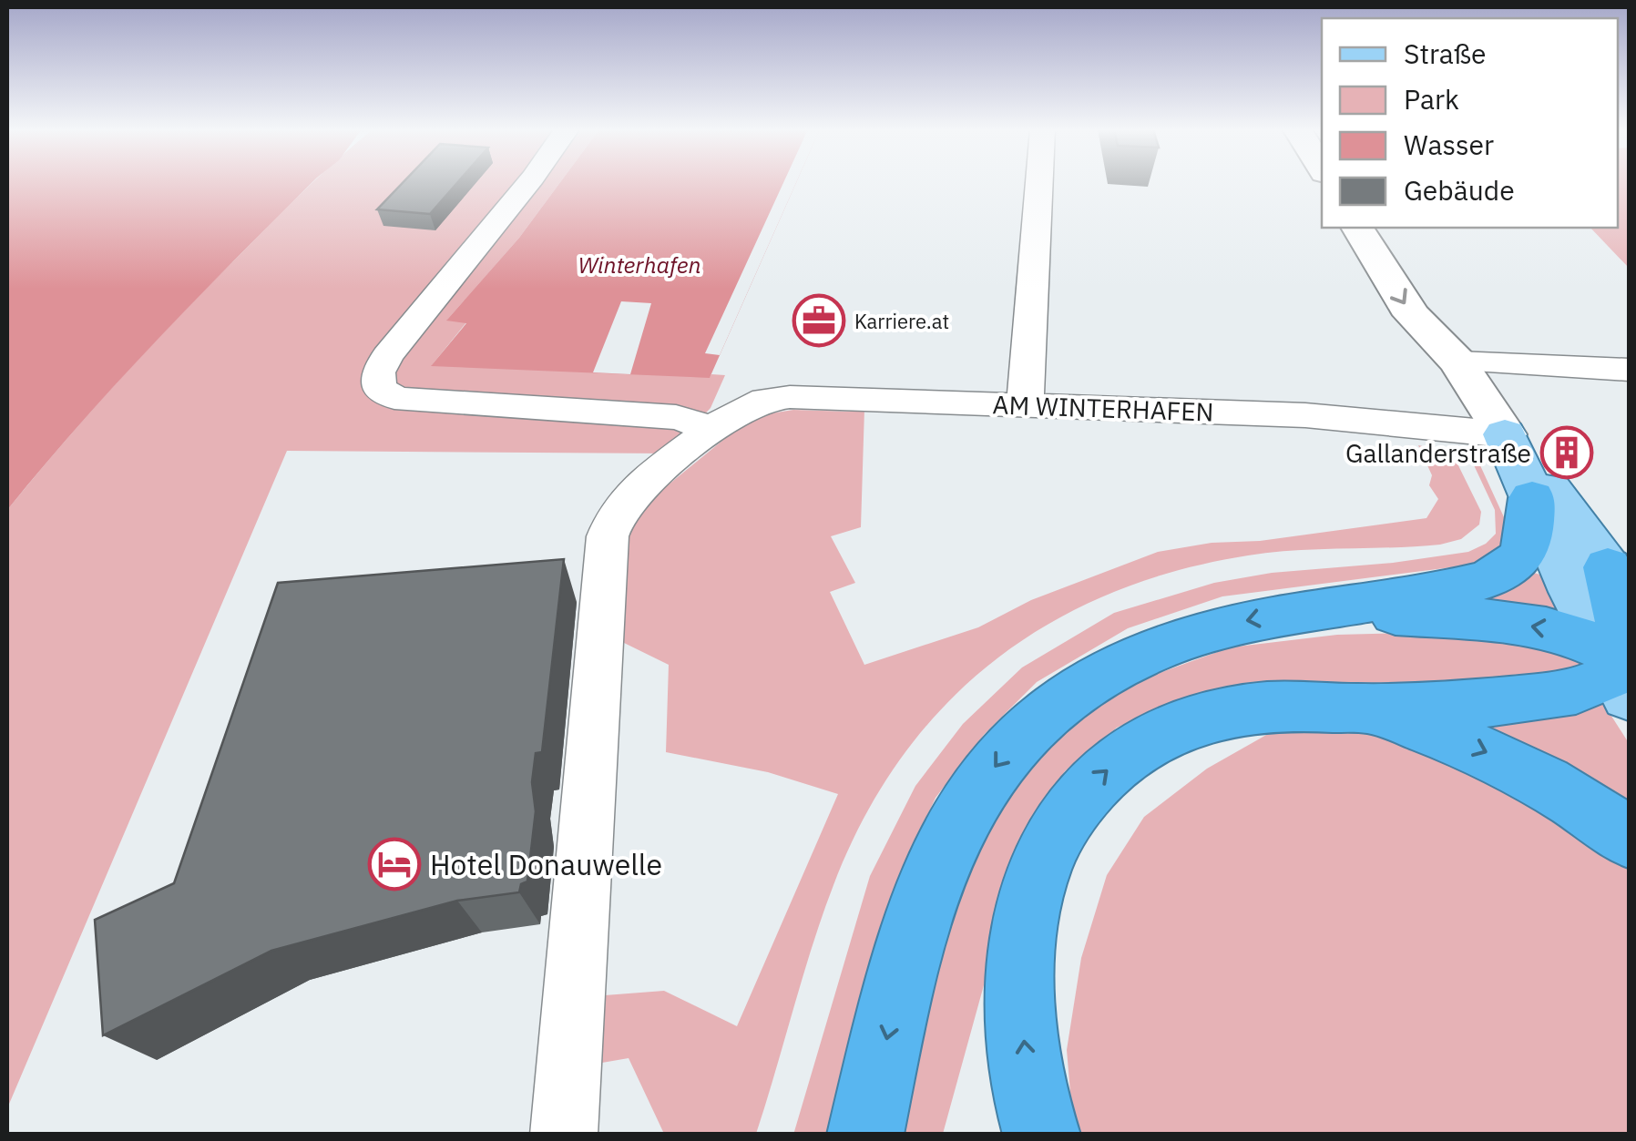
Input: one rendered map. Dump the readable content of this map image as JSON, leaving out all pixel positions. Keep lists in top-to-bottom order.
{
  "streets": {
    "street": ["AM WINTERHAFEN"]
  },
  "water": ["Winterhafen"],
  "places": {
    "office": ["Karriere.at"],
    "building": ["Gallanderstraße"],
    "hotel": ["Hotel Donauwelle"]
  },
  "legend": [
    "Straße",
    "Park",
    "Wasser",
    "Gebäude"
  ]
}
